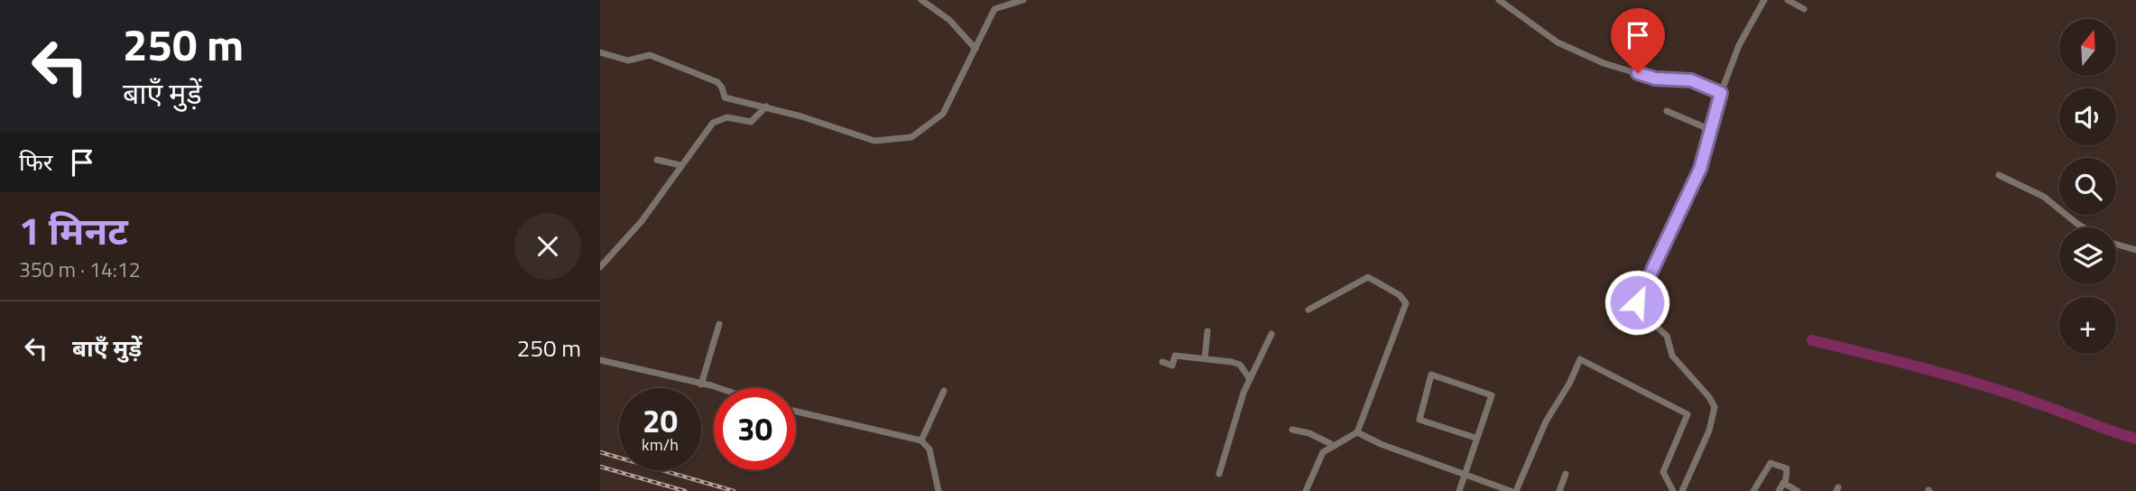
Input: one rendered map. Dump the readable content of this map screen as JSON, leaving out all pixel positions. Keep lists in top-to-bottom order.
{
  "north": "top",
  "page": {
    "turn": ["250 m", "बाएँ मुड़ें"],
    "map_buttons": "+",
    "then": "फिर",
    "heading": ["1 मिनट", "350 m · 14:12"],
    "list": [
      {
        "name": "बाएँ मुड़ें",
        "value": "250 m"
      }
    ],
    "speed": "20 km/h",
    "limit": "30"
  }
}
